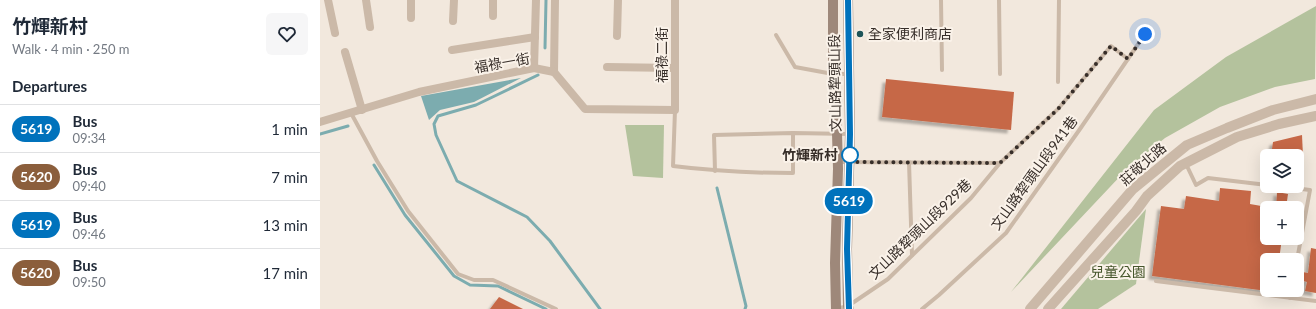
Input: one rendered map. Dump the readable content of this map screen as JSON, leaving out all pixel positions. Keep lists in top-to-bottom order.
{
  "streets": {
    "main road": ["文山路犂頭山段"],
    "street": ["福祿二街", "福祿一街", "莊敬北路"],
    "lane": ["文山路犂頭山段941巷", "文山路犂頭山段929巷"]
  },
  "crossings": [
    ["文山路犂頭山段", "文山路犂頭山段929巷"],
    ["文山路犂頭山段941巷", "文山路犂頭山段929巷"]
  ],
  "parks": ["兒童公園"],
  "places": ["全家便利商店", "竹輝新村"],
  "lines": ["bus line 5619"],
  "page": {
    "heading": [
      ["竹輝新村", "Walk · 4 min · 250 m"],
      "Departures"
    ],
    "on_map": "5619",
    "list": [
      {
        "mark": "5619",
        "name": "Bus",
        "note": "09:34",
        "value": "1 min"
      },
      {
        "mark": "5620",
        "name": "Bus",
        "note": "09:40",
        "value": "7 min"
      },
      {
        "mark": "5619",
        "name": "Bus",
        "note": "09:46",
        "value": "13 min"
      },
      {
        "mark": "5620",
        "name": "Bus",
        "note": "09:50",
        "value": "17 min"
      }
    ],
    "map_buttons": ["+", "−"]
  }
}
